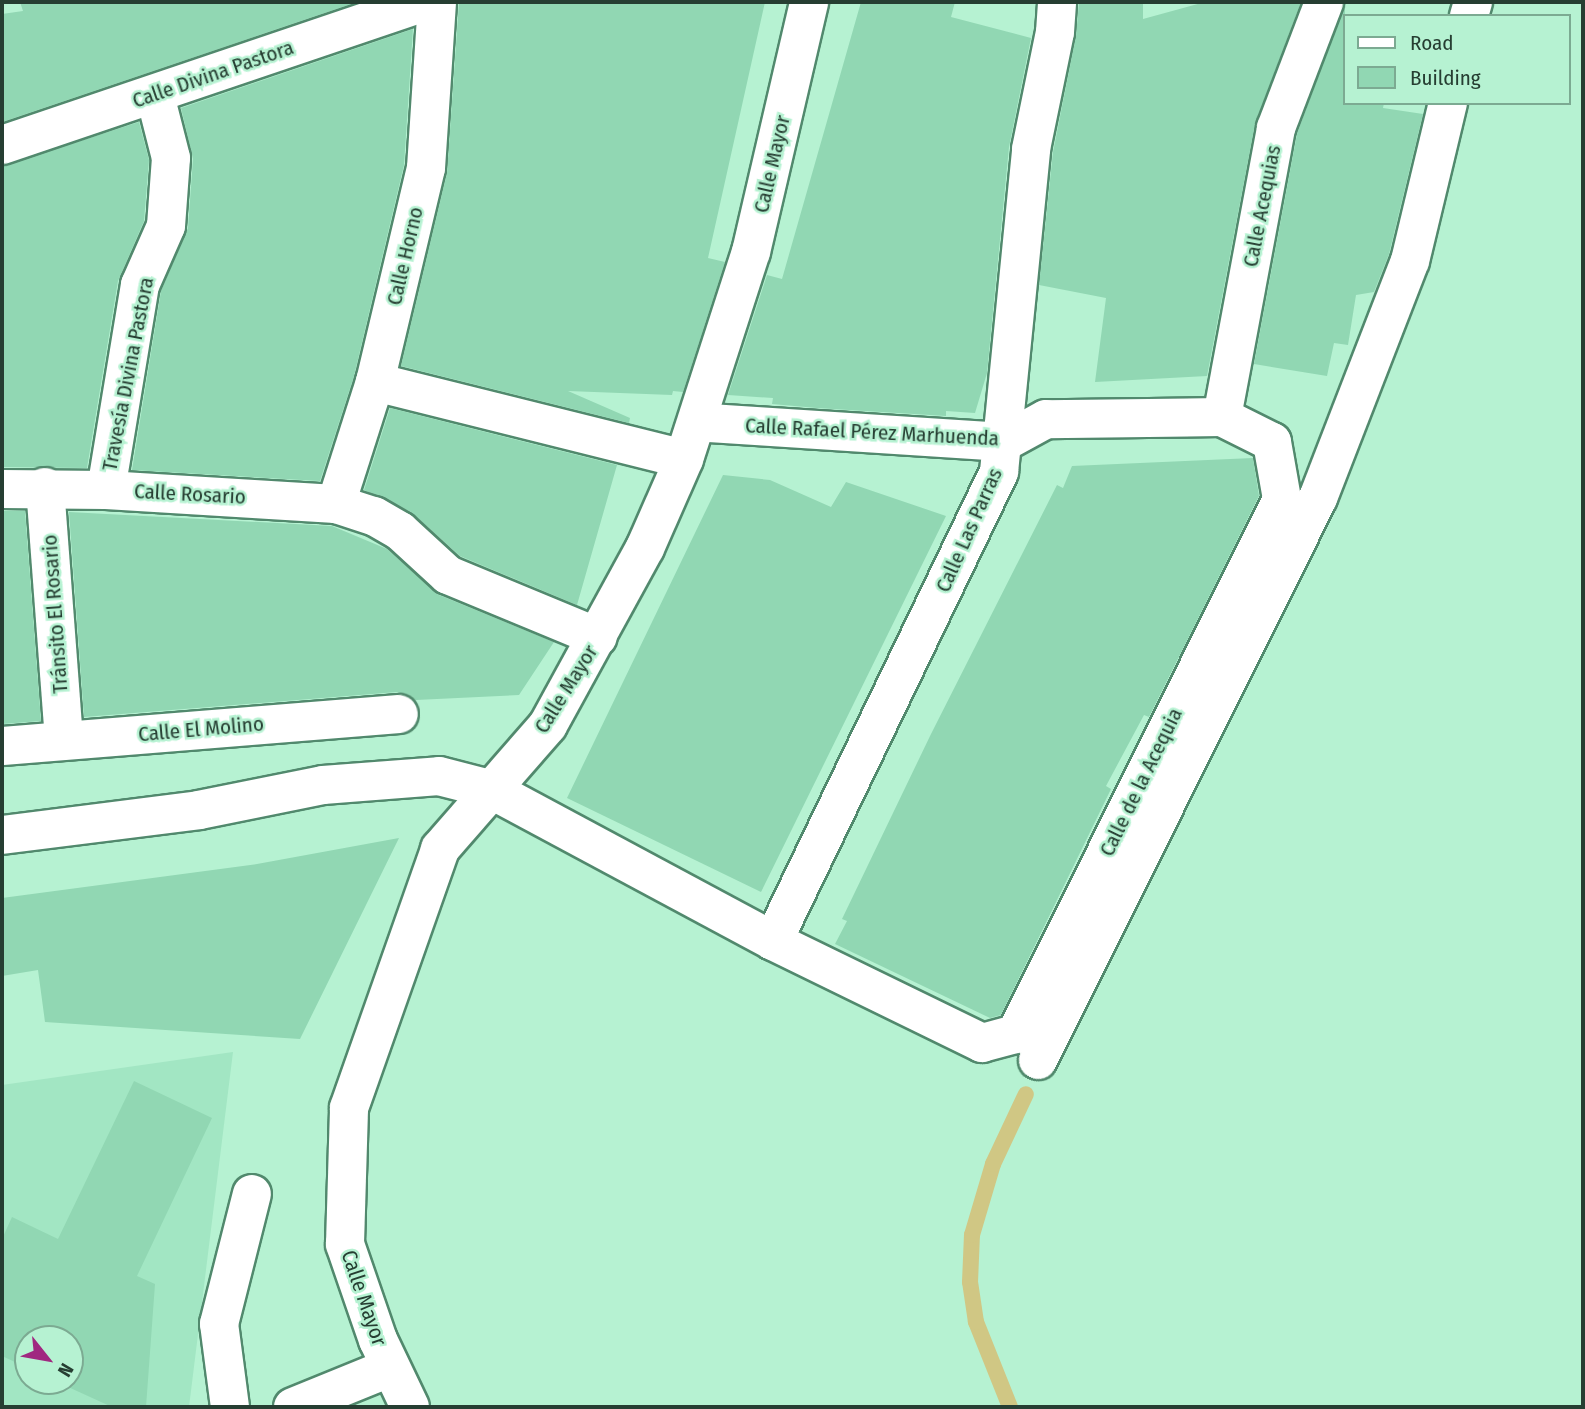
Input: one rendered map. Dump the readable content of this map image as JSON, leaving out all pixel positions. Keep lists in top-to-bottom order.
{
  "streets": {
    "street": [
      "Calle Divina Pastora",
      "Calle Mayor",
      "Calle Acequias",
      "Calle Horno",
      "Travesía Divina Pastora",
      "Calle Rafael Pérez Marhuenda",
      "Calle Rosario",
      "Calle Las Parras",
      "Tránsito El Rosario",
      "Calle El Molino",
      "Calle de la Acequia"
    ]
  },
  "crossings": [
    ["Calle Divina Pastora", "Travesía Divina Pastora"],
    ["Calle Mayor", "Calle Rafael Pérez Marhuenda"],
    ["Calle Mayor", "Calle Rosario"],
    ["Calle Acequias", "Calle Rafael Pérez Marhuenda"],
    ["Calle Horno", "Calle Rosario"],
    ["Travesía Divina Pastora", "Calle Rosario"],
    ["Calle Rafael Pérez Marhuenda", "Calle Las Parras"],
    ["Calle Rafael Pérez Marhuenda", "Calle de la Acequia"],
    ["Calle Rosario", "Tránsito El Rosario"],
    ["Calle Las Parras", "Calle de la Acequia"],
    ["Tránsito El Rosario", "Calle El Molino"]
  ],
  "legend": ["Road", "Building"],
  "north": "bottom right"
}
